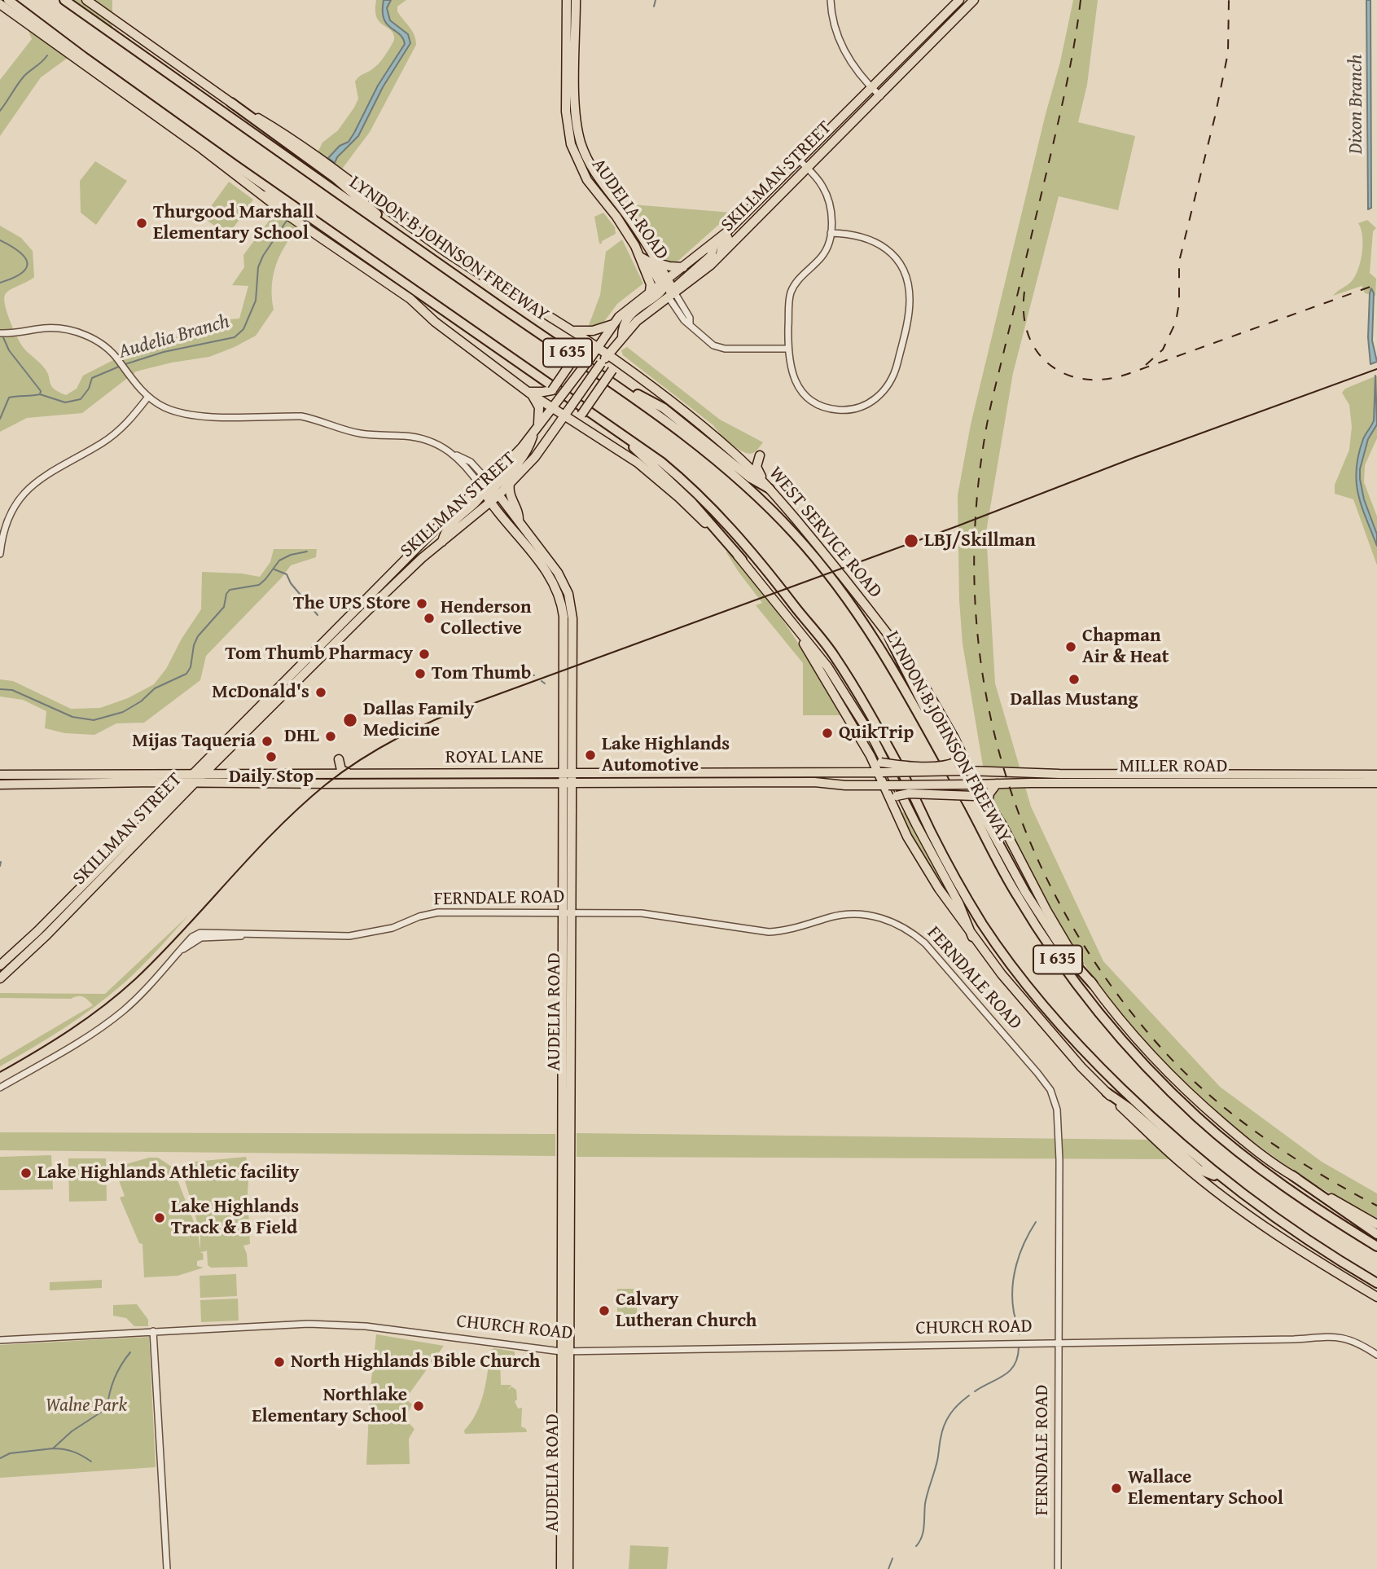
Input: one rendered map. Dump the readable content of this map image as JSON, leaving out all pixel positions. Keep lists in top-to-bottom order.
{
  "streets": {
    "highway": ["LYNDON B JOHNSON FREEWAY", "I 635"],
    "main road": [
      "SKILLMAN STREET",
      "AUDELIA ROAD",
      "WEST SERVICE ROAD",
      "ROYAL LANE",
      "MILLER ROAD"
    ],
    "street": ["FERNDALE ROAD", "CHURCH ROAD"]
  },
  "crossings": [
    ["SKILLMAN STREET", "AUDELIA ROAD"],
    ["SKILLMAN STREET", "WEST SERVICE ROAD"],
    ["SKILLMAN STREET", "ROYAL LANE"],
    ["AUDELIA ROAD", "ROYAL LANE"],
    ["AUDELIA ROAD", "FERNDALE ROAD"],
    ["AUDELIA ROAD", "CHURCH ROAD"],
    ["WEST SERVICE ROAD", "ROYAL LANE"],
    ["WEST SERVICE ROAD", "MILLER ROAD"],
    ["ROYAL LANE", "MILLER ROAD"],
    ["FERNDALE ROAD", "CHURCH ROAD"]
  ],
  "water": ["Dixon Branch", "Audelia Branch"],
  "parks": ["Walne Park"],
  "places": [
    "Thurgood Marshall Elementary School",
    "LBJ/Skillman",
    "The UPS Store",
    "Henderson Collective",
    "Chapman Air & Heat",
    "Tom Thumb Pharmacy",
    "Tom Thumb",
    "Dallas Mustang",
    "McDonald's",
    "Dallas Family Medicine",
    "QuikTrip",
    "DHL",
    "Mijas Taqueria",
    "Lake Highlands Automotive",
    "Daily Stop",
    "Lake Highlands Athletic facility",
    "Lake Highlands Track & B Field",
    "Calvary Lutheran Church",
    "North Highlands Bible Church",
    "Northlake Elementary School",
    "Wallace Elementary School"
  ]
}
